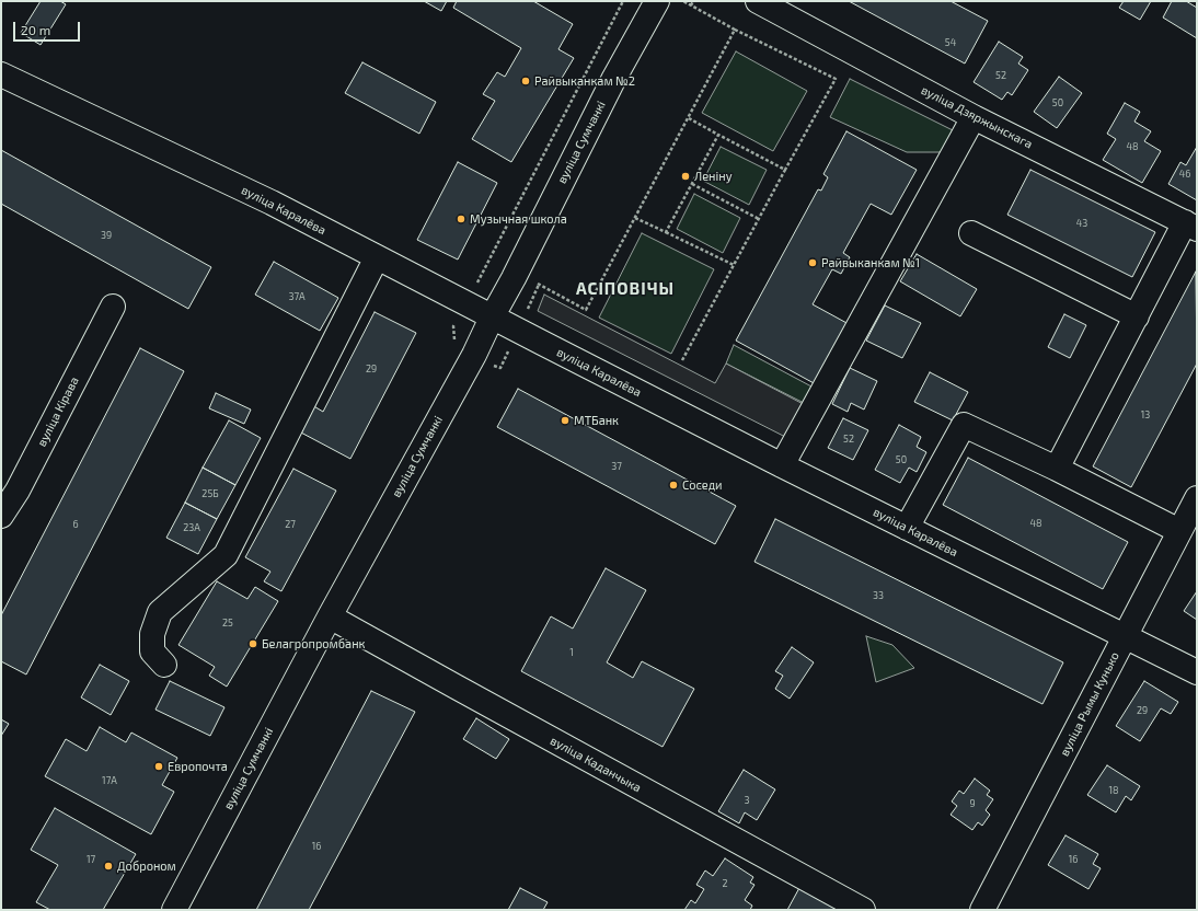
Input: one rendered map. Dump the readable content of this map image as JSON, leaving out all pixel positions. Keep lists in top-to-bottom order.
{
  "streets": {
    "street": [
      "вуліца Дзяржынскага",
      "вуліца Сумчанкі",
      "вуліца Каралёва",
      "вуліца Кірава",
      "вуліца Рымы Кунько",
      "вуліца Каданчыка"
    ]
  },
  "crossings": [
    ["вуліца Сумчанкі", "вуліца Каралёва"],
    ["вуліца Сумчанкі", "вуліца Каданчыка"],
    ["вуліца Каралёва", "вуліца Рымы Кунько"]
  ],
  "districts": ["АСІПОВІЧЫ"],
  "places": [
    "Райвыканкам №2",
    "Леніну",
    "Музычная школа",
    "Райвыканкам №1",
    "МТБанк",
    "Соседи",
    "Белагропромбанк",
    "Европочта",
    "Доброном"
  ],
  "house_numbers": [
    "54",
    "52",
    "50",
    "48",
    "46",
    "43",
    "39",
    "37А",
    "29",
    "13",
    "52",
    "50",
    "37",
    "25Б",
    "48",
    "6",
    "27",
    "23А",
    "33",
    "25",
    "1",
    "29",
    "17А",
    "18",
    "3",
    "9",
    "16",
    "17",
    "16",
    "2"
  ],
  "scale_bar": "20 m"
}
